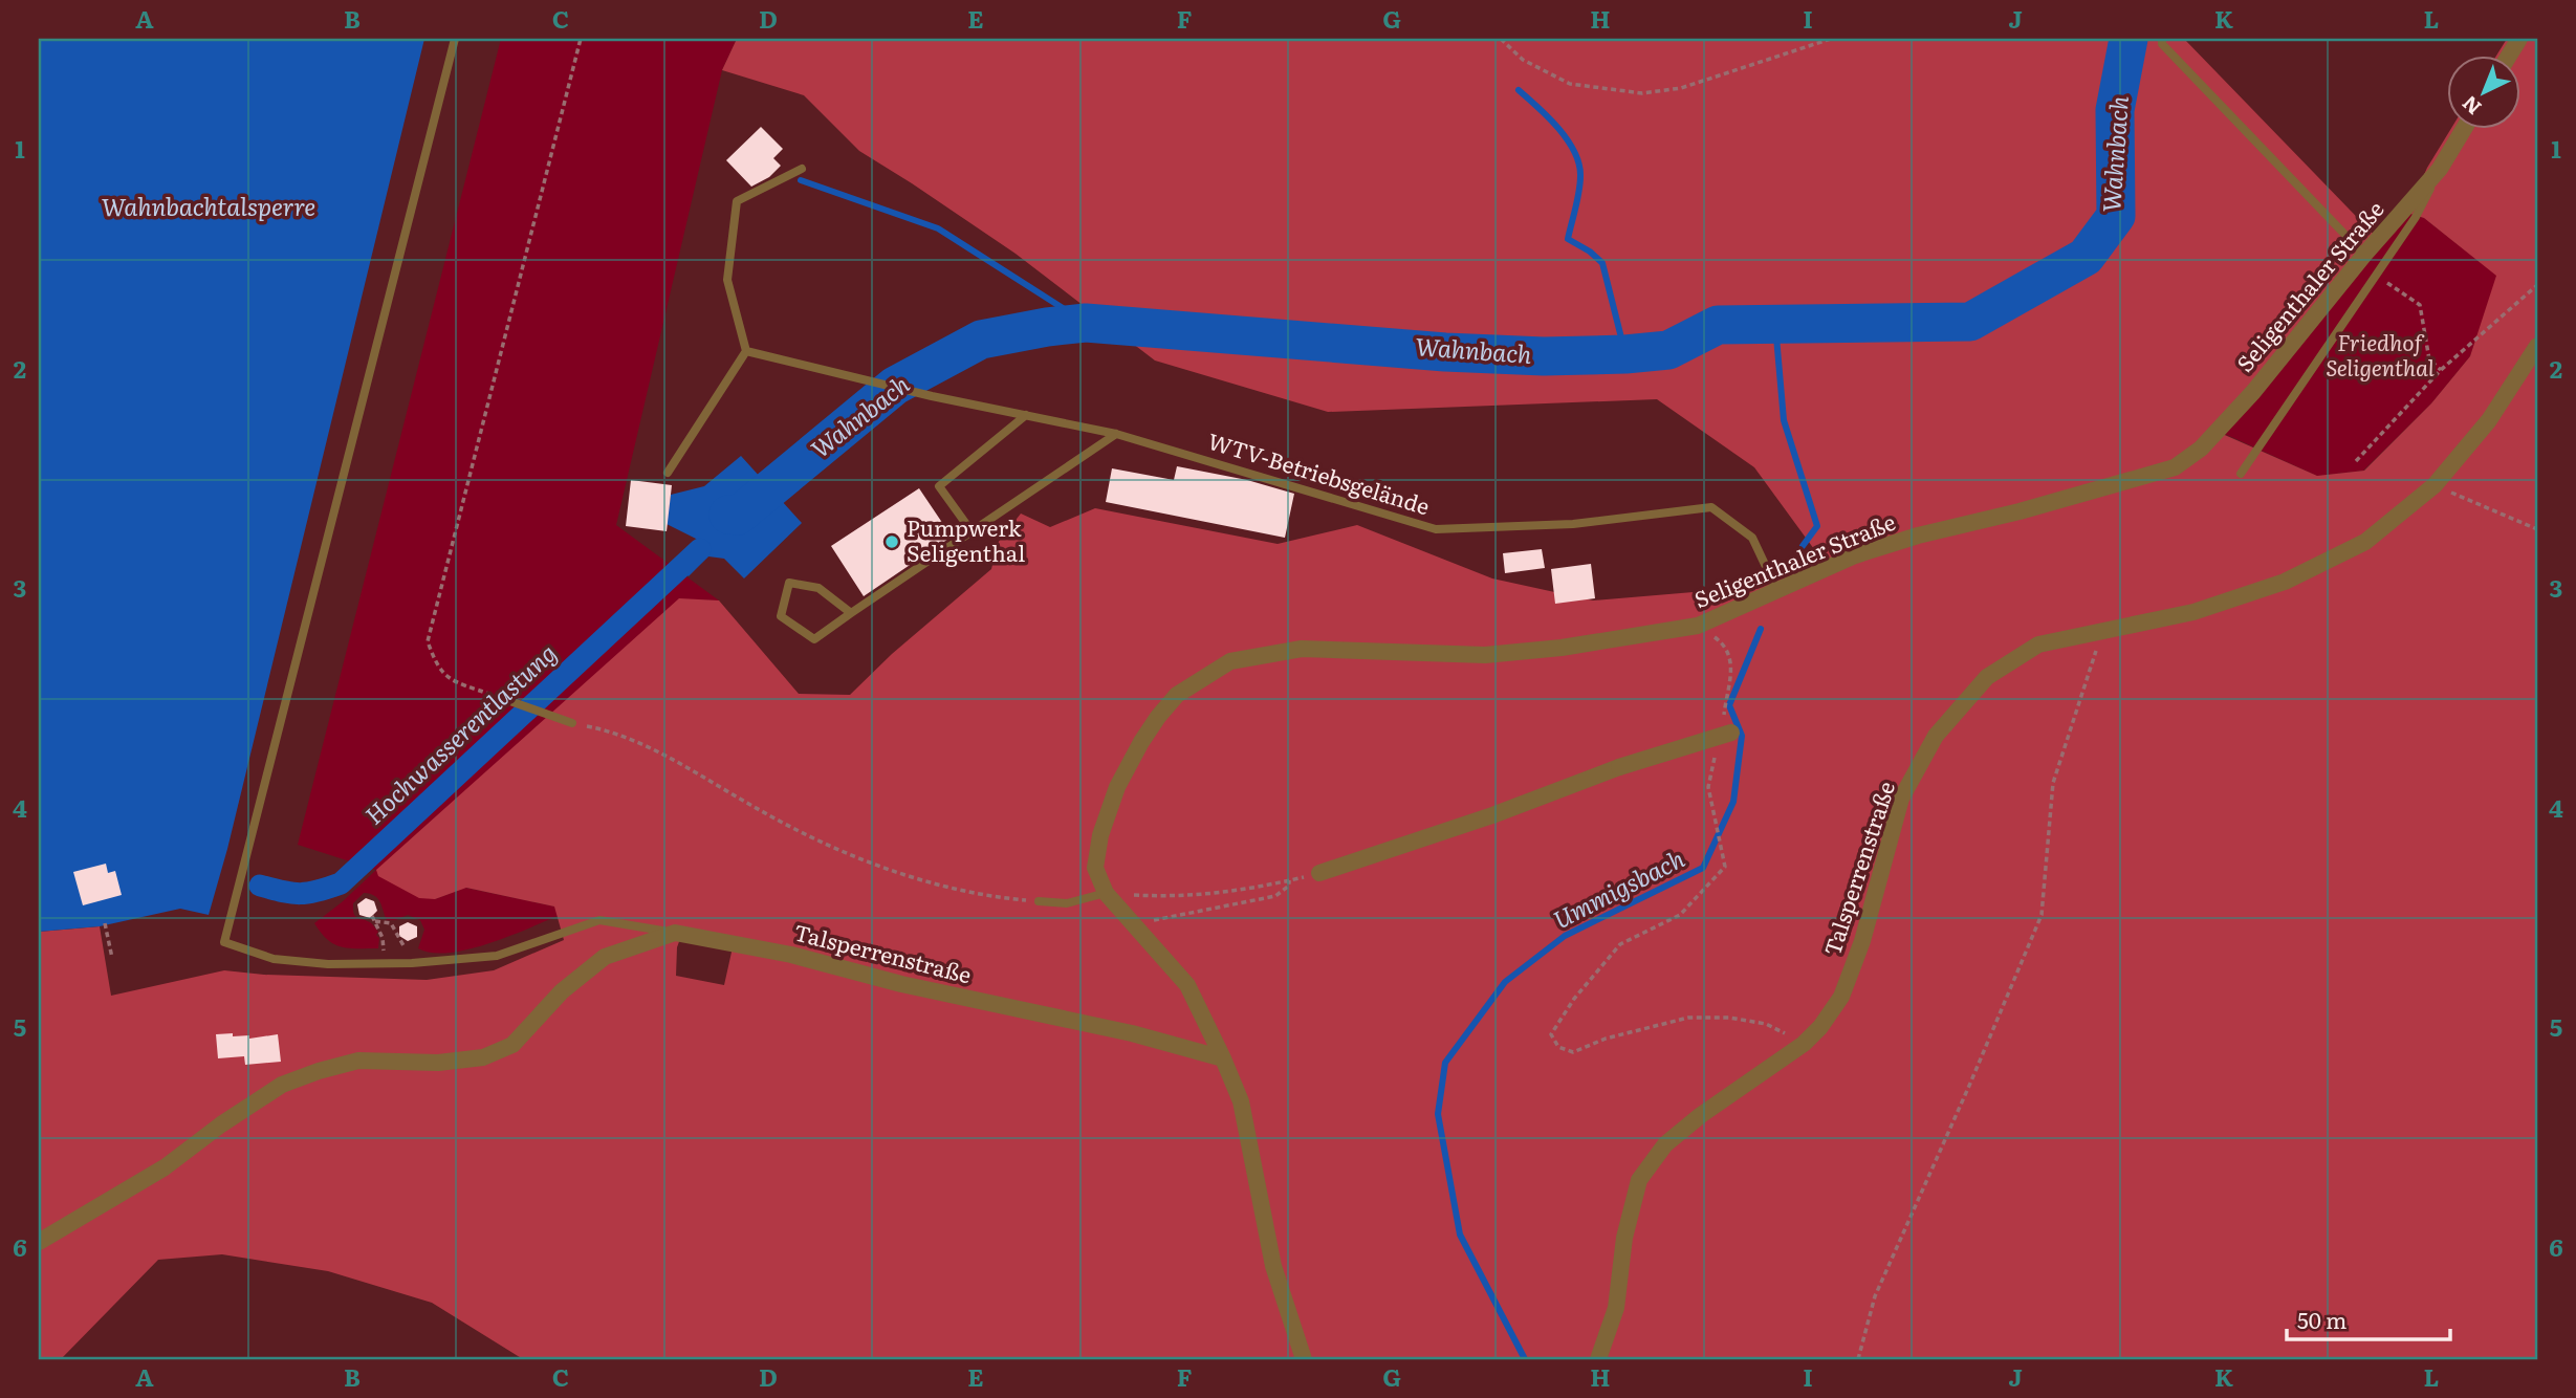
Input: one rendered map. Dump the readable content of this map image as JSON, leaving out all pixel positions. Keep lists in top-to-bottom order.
{
  "streets": {
    "street": ["Seligenthaler Straße", "Talsperrenstraße"],
    "lane": ["WTV-Betriebsgelände"]
  },
  "crossings": [
    ["Seligenthaler Straße", "WTV-Betriebsgelände"],
    ["Seligenthaler Straße", "Talsperrenstraße"]
  ],
  "water": [
    "Wahnbach",
    "Wahnbachtalsperre",
    "Hochwasserentlastung",
    "Ummigsbach"
  ],
  "parks": ["Friedhof Seligenthal"],
  "places": ["Pumpwerk Seligenthal"],
  "scale_bar": "50 m",
  "north": "bottom left",
  "grid": {
    "columns": [
      "A",
      "B",
      "C",
      "D",
      "E",
      "F",
      "G",
      "H",
      "I",
      "J",
      "K",
      "L"
    ],
    "rows": [
      "1",
      "2",
      "3",
      "4",
      "5",
      "6"
    ]
  }
}
